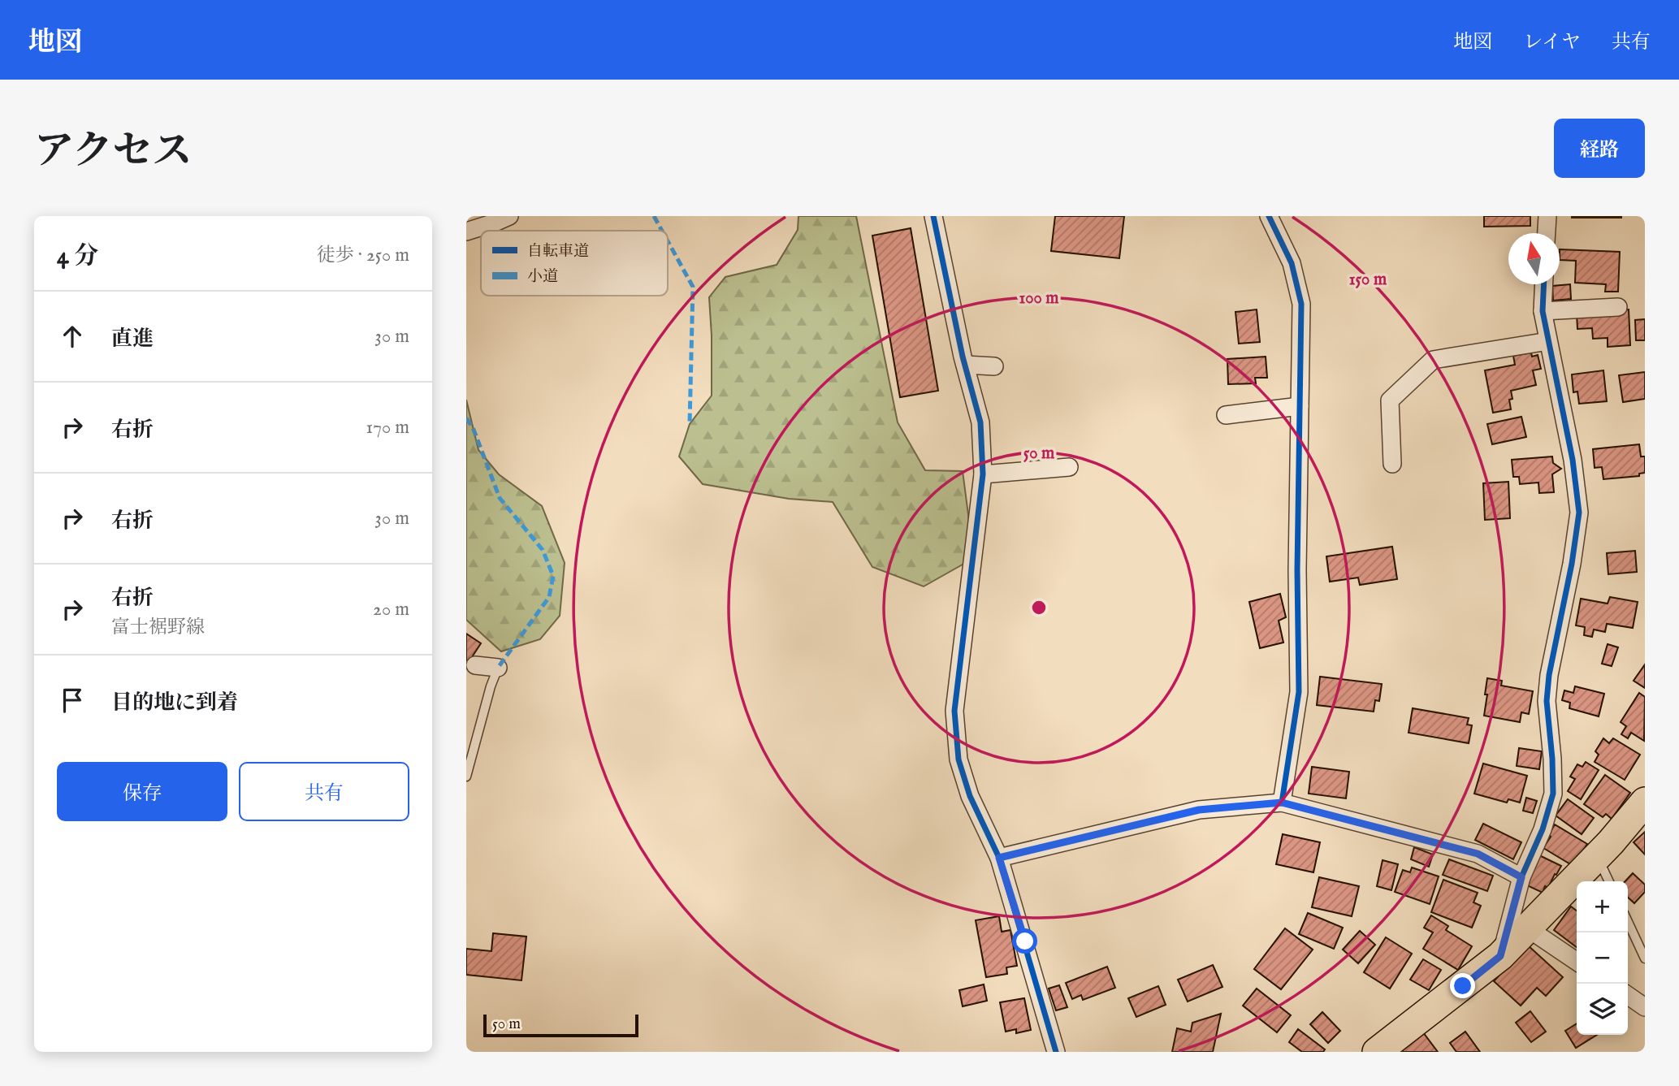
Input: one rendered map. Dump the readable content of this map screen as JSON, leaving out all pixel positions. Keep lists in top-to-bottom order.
{
  "legend": ["自転車道", "小道"],
  "scale_bar": "50 m",
  "north": "top",
  "page": {
    "header": "地図",
    "nav": ["地図", "レイヤ", "共有"],
    "title": "アクセス",
    "buttons": [
      "経路",
      ["保存", "共有"]
    ],
    "heading": ["4 分", "徒歩 · 250 m"],
    "list": [
      ["直進", "30 m"],
      ["右折", "170 m"],
      ["右折", "30 m"],
      ["右折", "富士裾野線", "20 m"],
      "目的地に到着"
    ],
    "map_buttons": ["+", "−"],
    "scale": "50 m"
  },
  "rings": ["150 m", "100 m", "50 m"]
}
